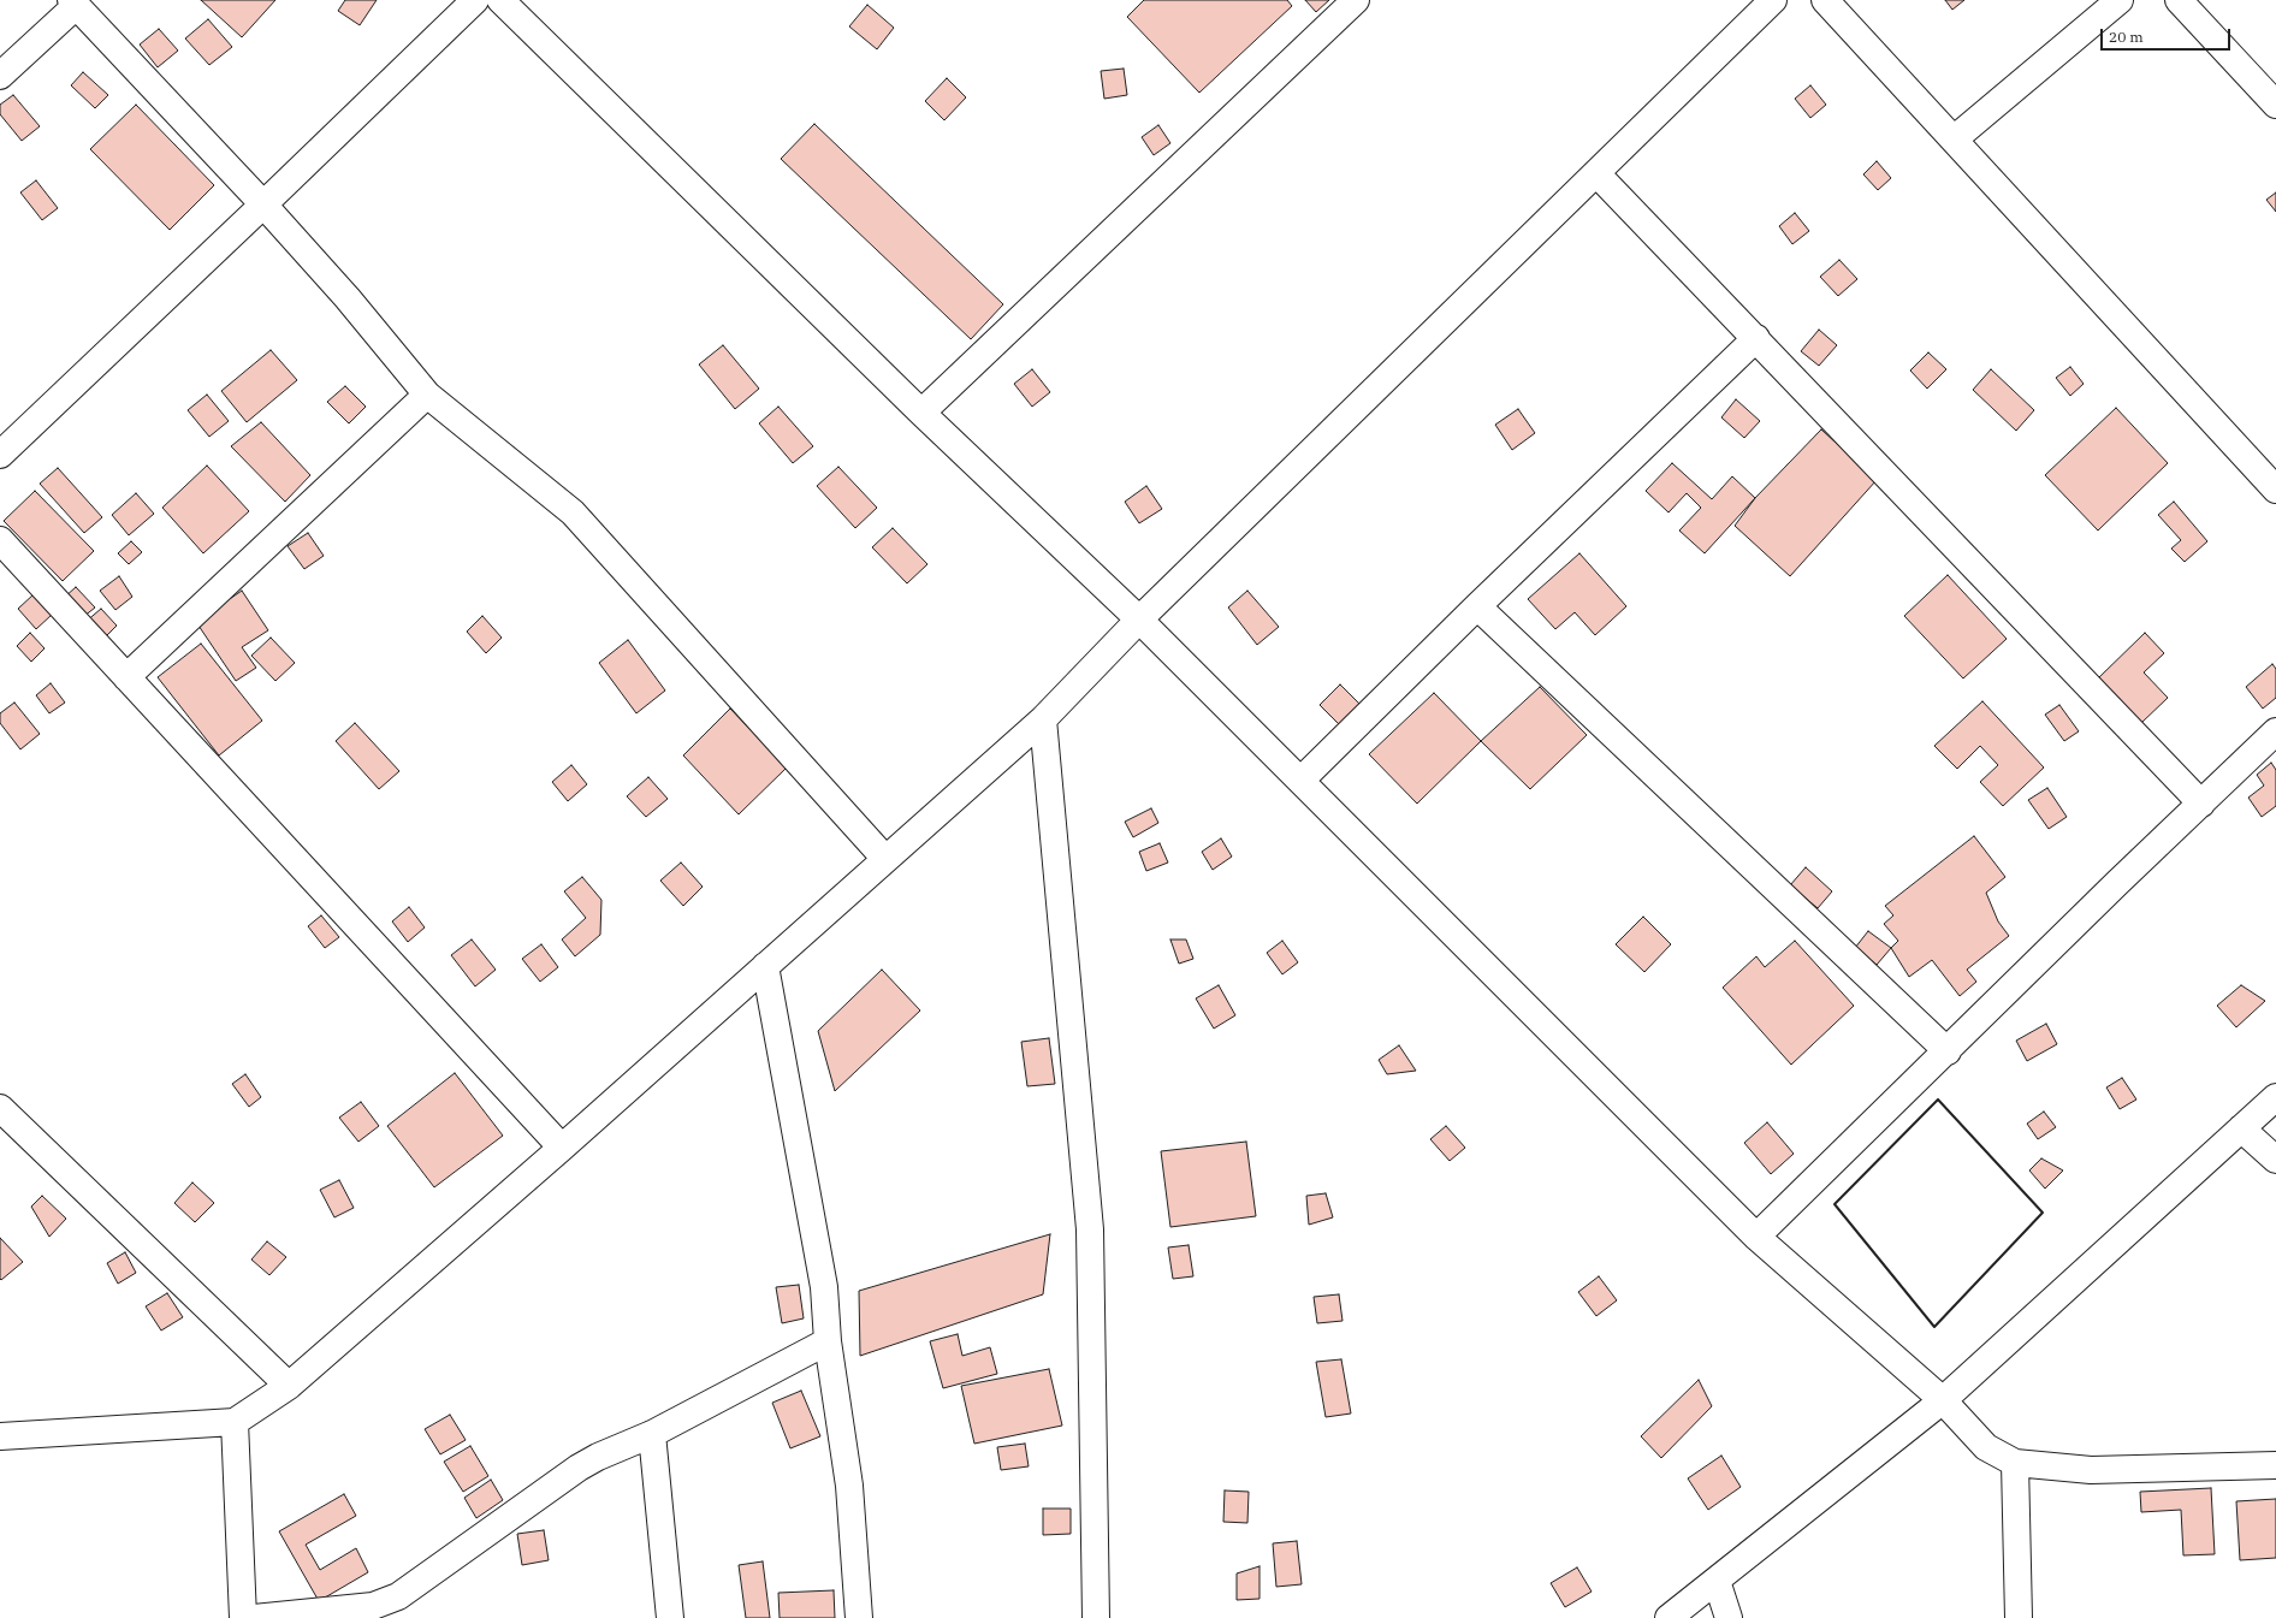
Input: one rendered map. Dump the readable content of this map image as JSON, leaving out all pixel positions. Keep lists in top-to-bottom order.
{
  "scale_bar": "20 m"
}
